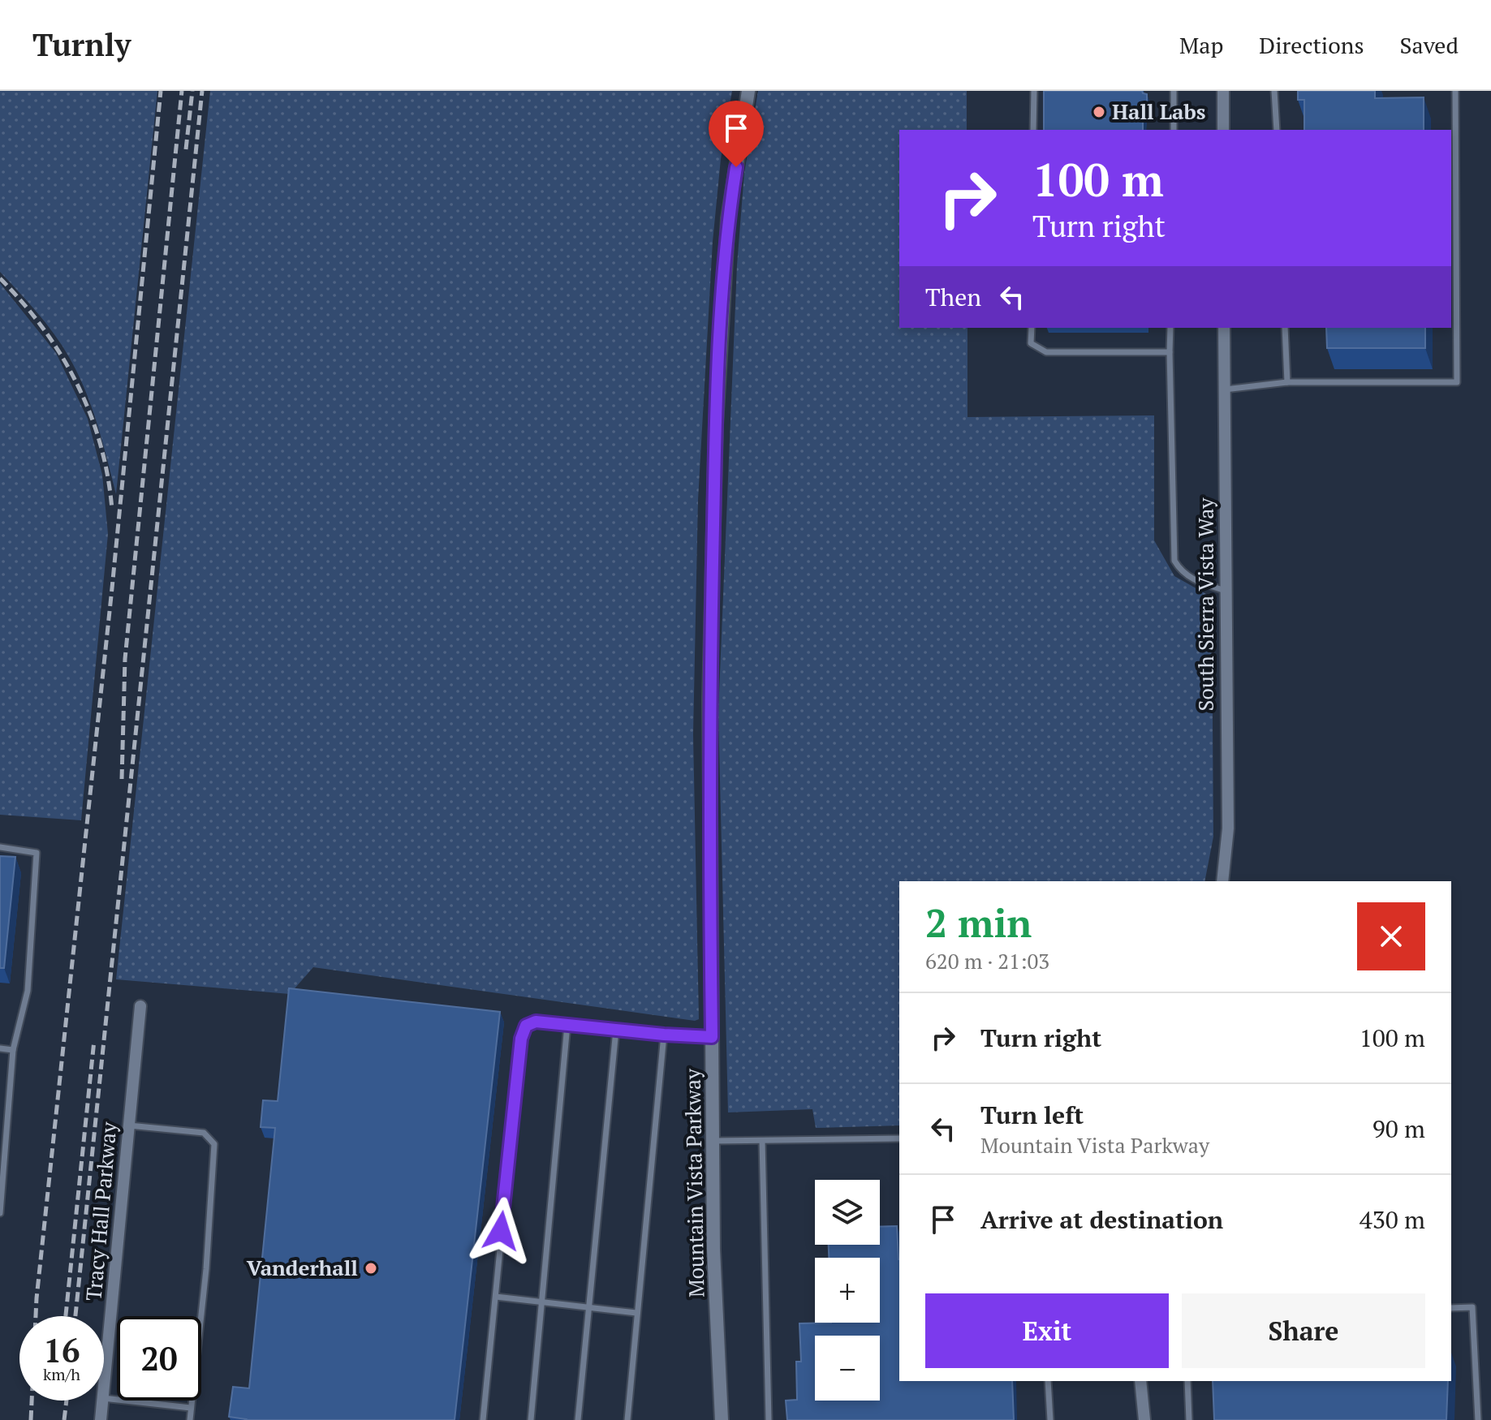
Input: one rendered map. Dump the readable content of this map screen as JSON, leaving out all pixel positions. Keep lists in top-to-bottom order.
{
  "streets": {
    "street": ["South Sierra Vista Way", "Mountain Vista Parkway", "Tracy Hall Parkway"]
  },
  "places": ["Hall Labs", "Vanderhall"],
  "page": {
    "header": "Turnly",
    "nav": ["Map", "Directions", "Saved"],
    "turn": ["100 m", "Turn right"],
    "then": "Then",
    "heading": ["2 min", "620 m · 21:03"],
    "list": [
      {
        "name": "Turn right",
        "value": "100 m"
      },
      {
        "name": "Turn left",
        "note": "Mountain Vista Parkway",
        "value": "90 m"
      },
      {
        "name": "Arrive at destination",
        "value": "430 m"
      }
    ],
    "map_buttons": ["+", "−"],
    "buttons": ["Exit", "Share"],
    "speed": "16 km/h",
    "limit": "20"
  }
}
